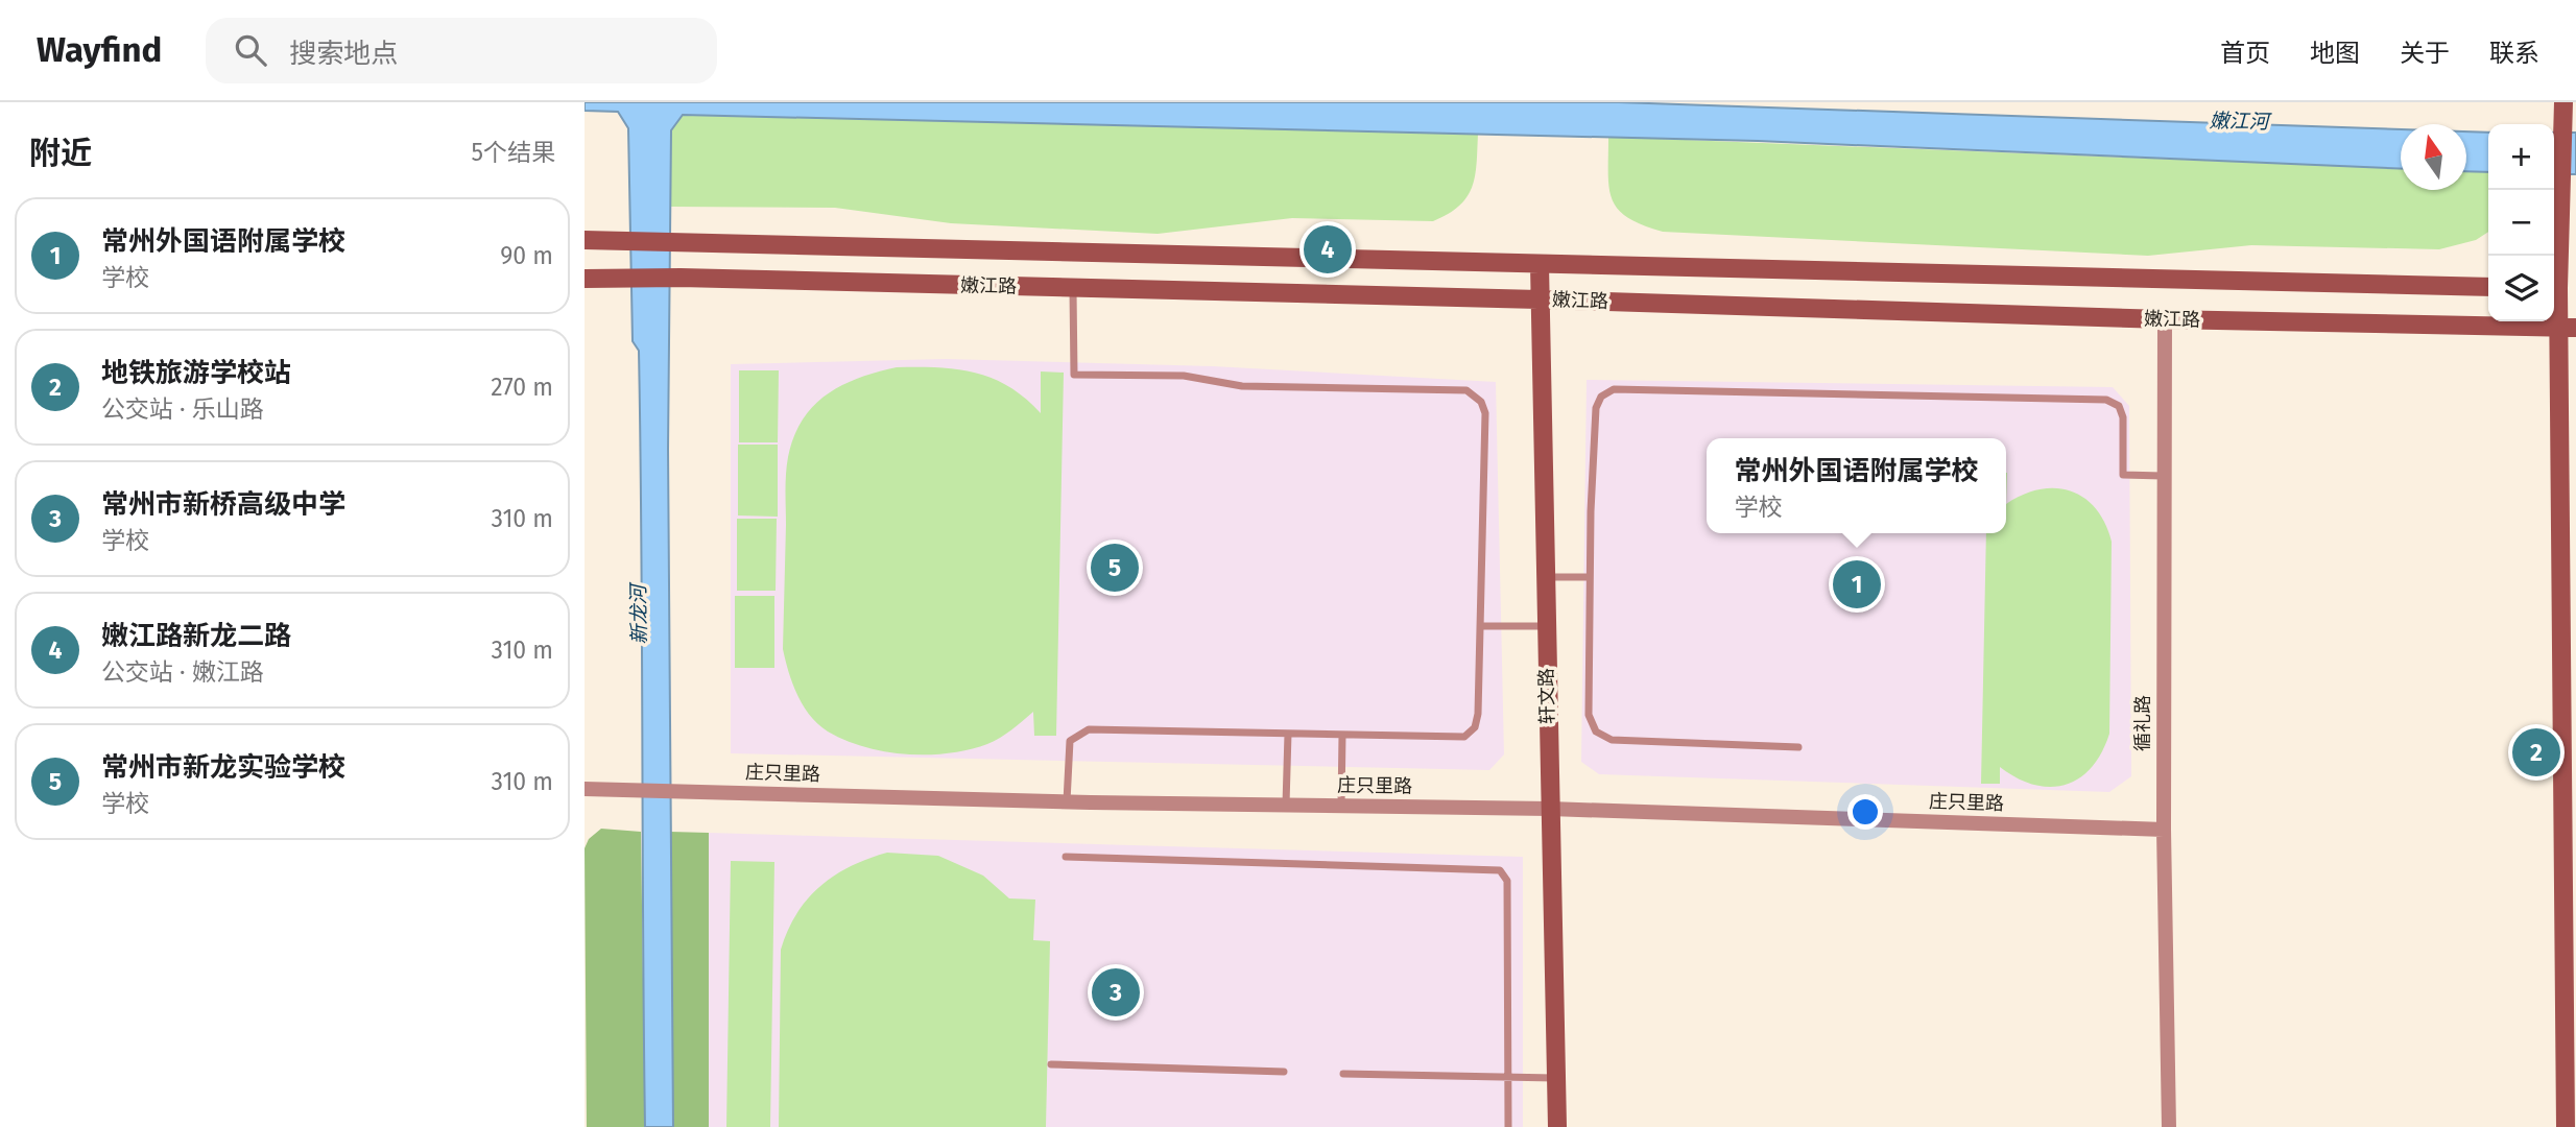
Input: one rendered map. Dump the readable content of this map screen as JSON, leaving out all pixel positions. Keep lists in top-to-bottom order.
{
  "streets": {
    "main road": ["嫩江路", "轩文路"],
    "street": ["循礼路", "庄只里路"]
  },
  "crossings": [
    ["嫩江路", "轩文路"],
    ["嫩江路", "循礼路"],
    ["轩文路", "庄只里路"],
    ["循礼路", "庄只里路"]
  ],
  "water": ["嫩江河", "新龙河"],
  "north": "top",
  "page": {
    "header": "Wayfind",
    "search": "搜索地点",
    "nav": [
      "首页",
      "地图",
      "关于",
      "联系"
    ],
    "heading": ["附近", "5个结果"],
    "map_buttons": ["+", "−"],
    "list": [
      {
        "mark": "1",
        "name": "常州外国语附属学校",
        "note": "学校",
        "value": "90 m"
      },
      {
        "mark": "2",
        "name": "地铁旅游学校站",
        "note": "公交站 · 乐山路",
        "value": "270 m"
      },
      {
        "mark": "3",
        "name": "常州市新桥高级中学",
        "note": "学校",
        "value": "310 m"
      },
      {
        "mark": "4",
        "name": "嫩江路新龙二路",
        "note": "公交站 · 嫩江路",
        "value": "310 m"
      },
      {
        "mark": "5",
        "name": "常州市新龙实验学校",
        "note": "学校",
        "value": "310 m"
      }
    ],
    "pins": [
      "4",
      "5",
      "1",
      "2",
      "3"
    ],
    "popup": ["常州外国语附属学校", "学校"]
  }
}
